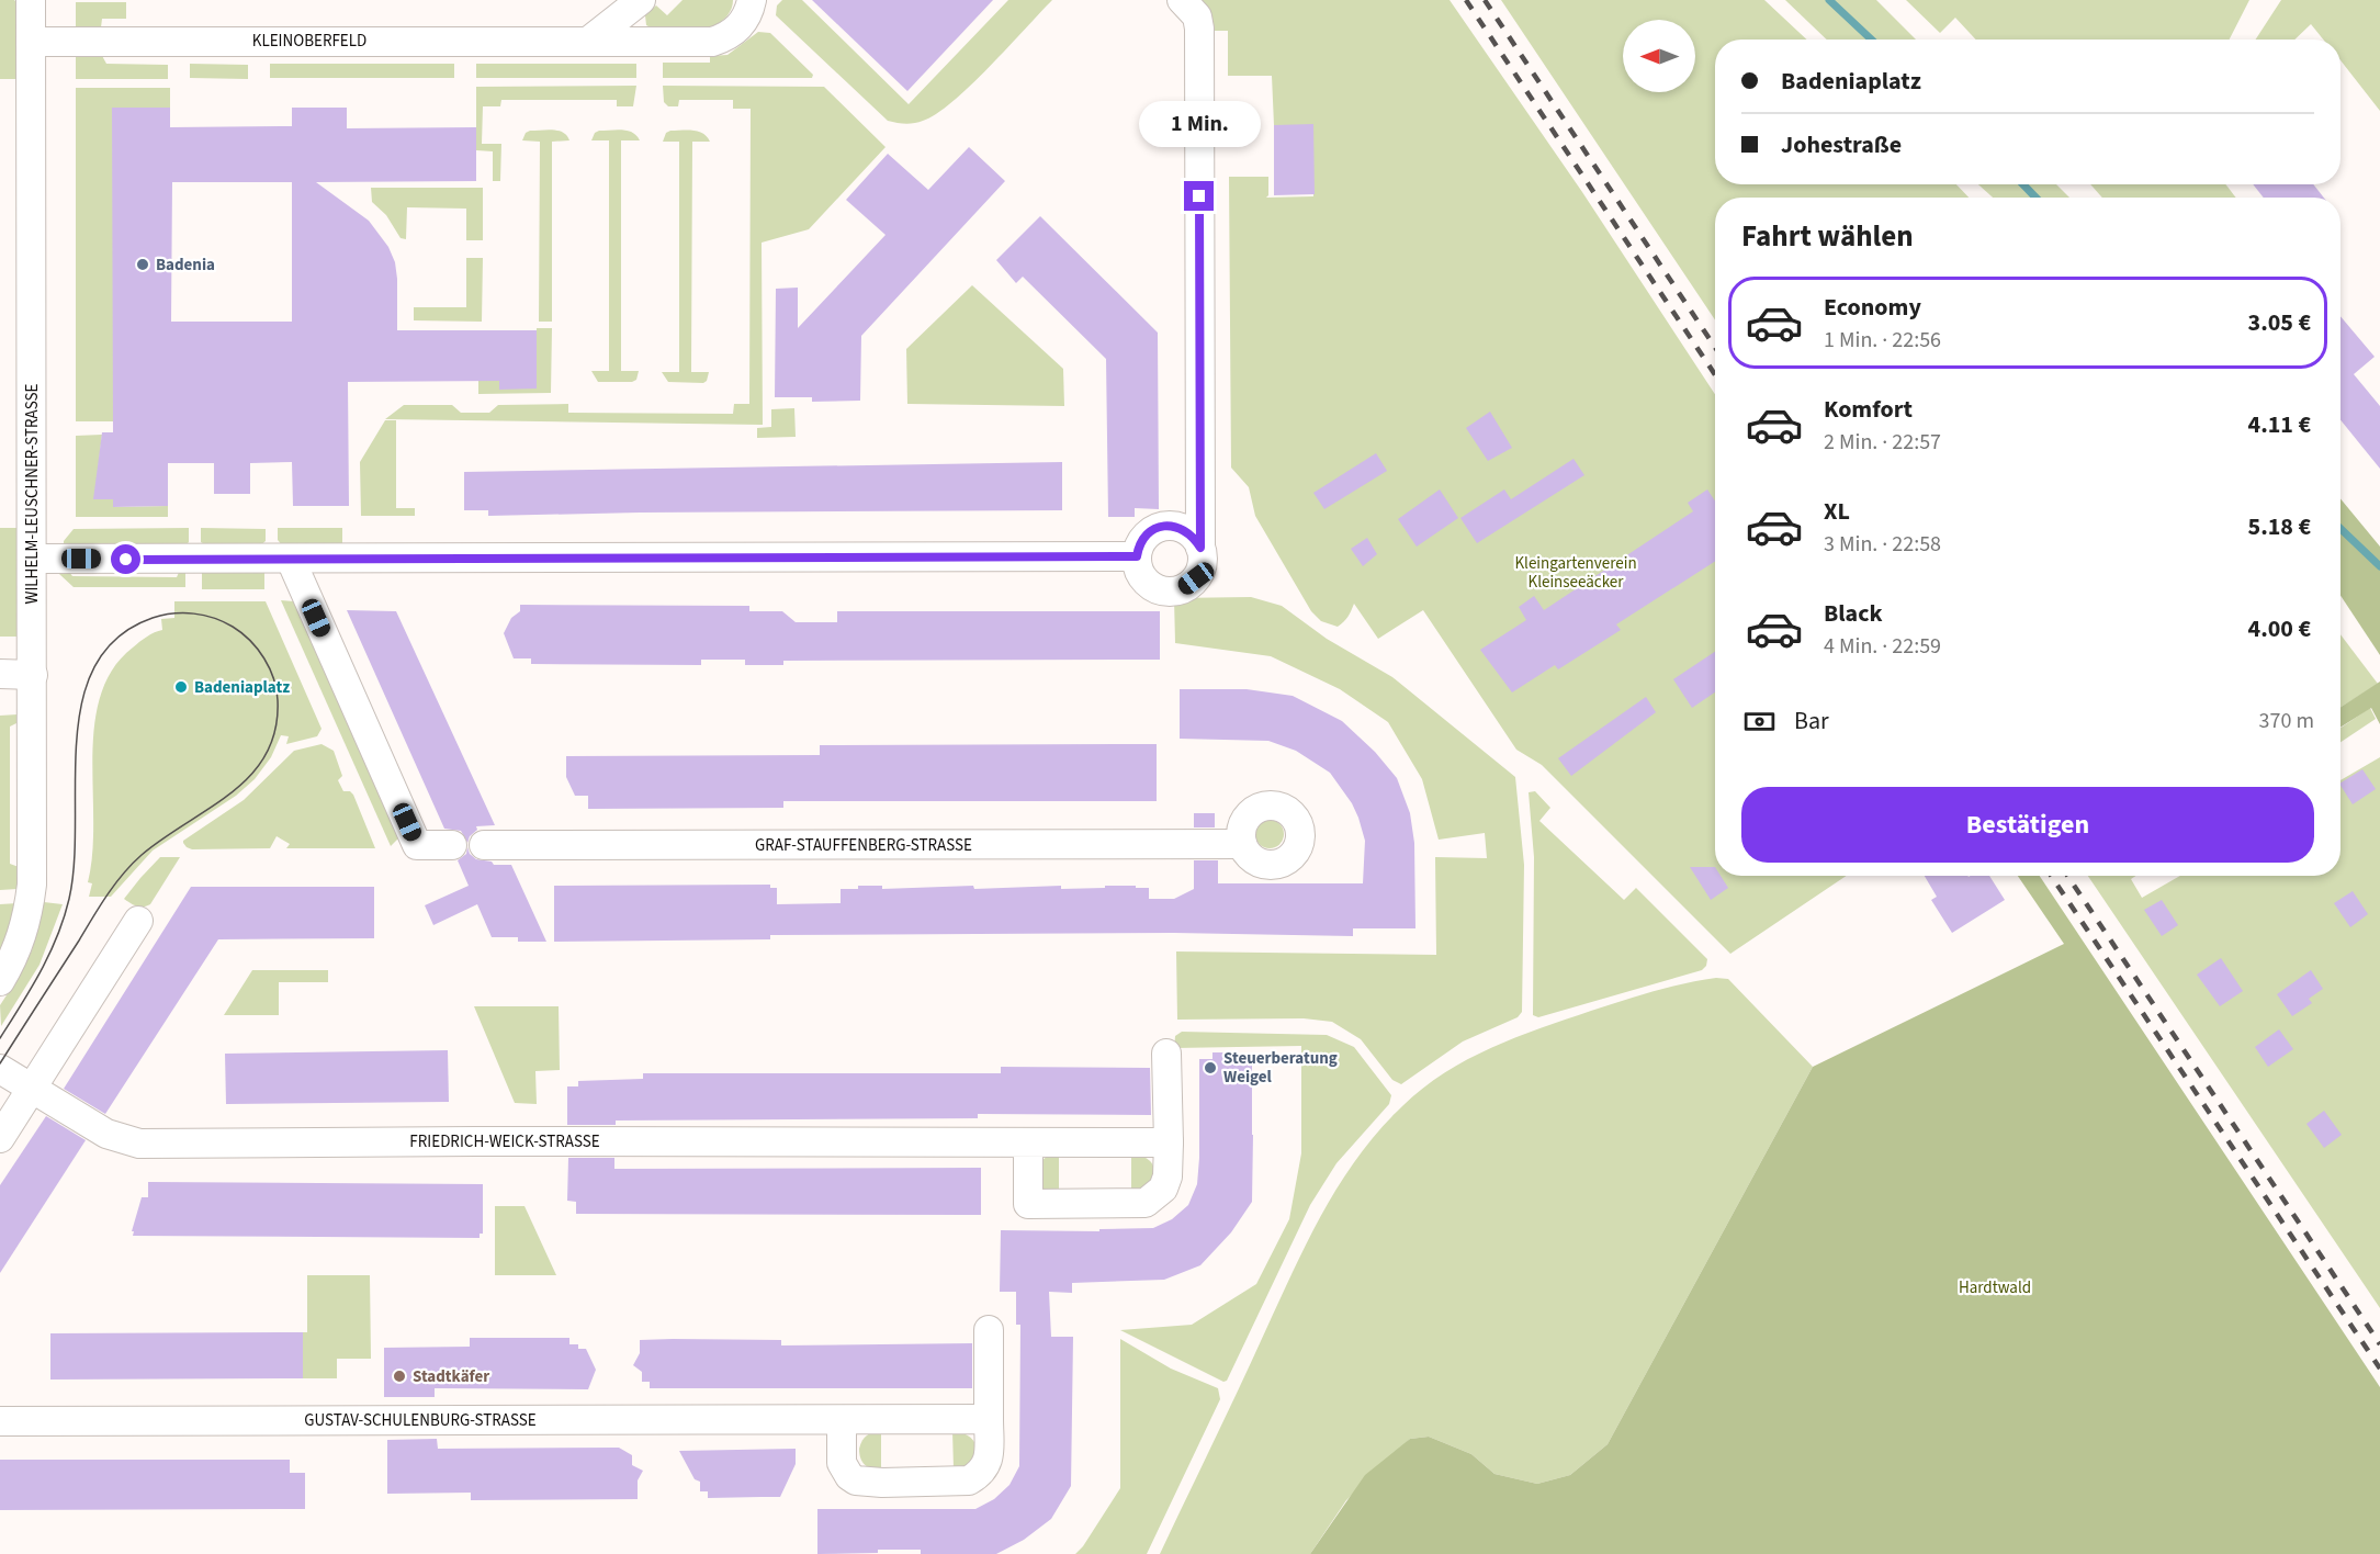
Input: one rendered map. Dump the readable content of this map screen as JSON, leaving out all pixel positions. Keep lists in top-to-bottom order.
{
  "streets": {
    "street": [
      "KLEINOBERFELD",
      "WILHELM-LEUSCHNER-STRASSE",
      "GRAF-STAUFFENBERG-STRASSE",
      "FRIEDRICH-WEICK-STRASSE",
      "GUSTAV-SCHULENBURG-STRASSE"
    ]
  },
  "crossings": [
    ["KLEINOBERFELD", "WILHELM-LEUSCHNER-STRASSE"]
  ],
  "parks": ["Kleingartenverein Kleinseeäcker", "Hardtwald"],
  "places": [
    "Badenia",
    "Badeniaplatz",
    "Steuerberatung Weigel",
    "Stadtkäfer"
  ],
  "north": "left",
  "page": {
    "banner": ["Badeniaplatz", "Johestraße"],
    "bubble": "1 Min.",
    "heading": "Fahrt wählen",
    "list": [
      {
        "name": "Economy",
        "note": "1 Min. · 22:56",
        "value": "3.05 €"
      },
      {
        "name": "Komfort",
        "note": "2 Min. · 22:57",
        "value": "4.11 €"
      },
      {
        "name": "XL",
        "note": "3 Min. · 22:58",
        "value": "5.18 €"
      },
      {
        "name": "Black",
        "note": "4 Min. · 22:59",
        "value": "4.00 €"
      }
    ],
    "pay": ["Bar", "370 m"],
    "buttons": "Bestätigen"
  }
}
